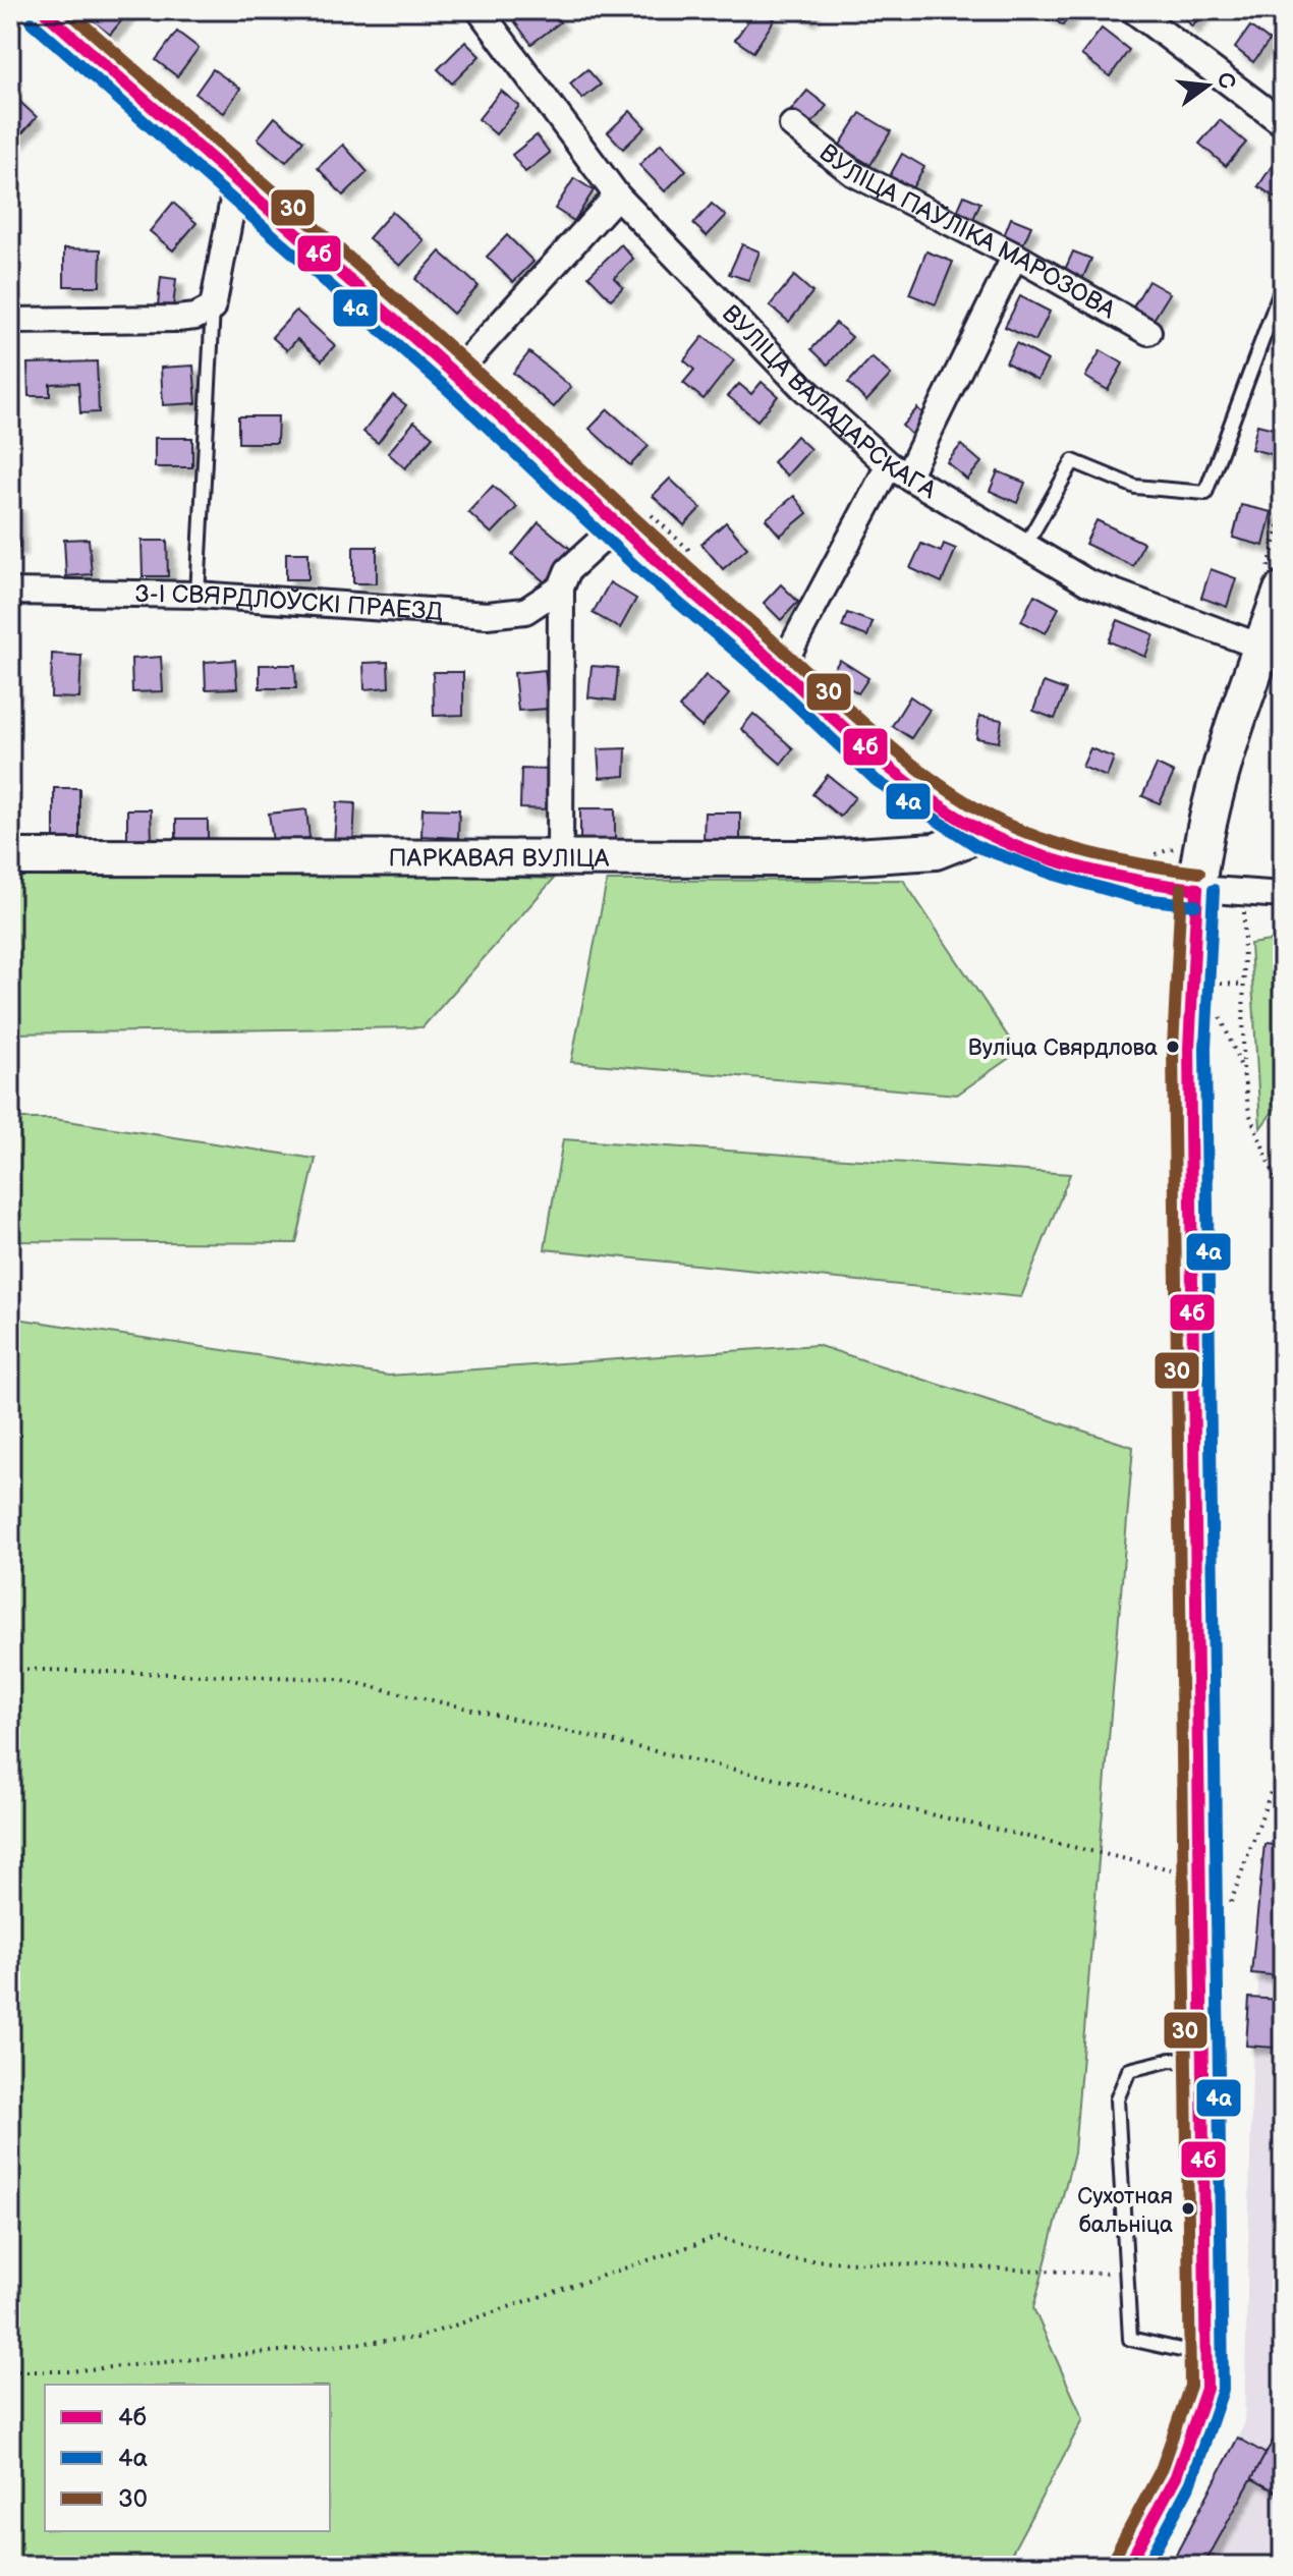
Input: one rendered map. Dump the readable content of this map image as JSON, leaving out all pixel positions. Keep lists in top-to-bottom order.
{
  "streets": {
    "street": [
      "ВУЛІЦА ПАЎЛІКА МАРОЗОВА",
      "ВУЛІЦА ВАЛАДАРСКАГА",
      "3-І СВЯРДЛОЎСКІ ПРАЕЗД",
      "ПАРКАВАЯ ВУЛІЦА"
    ]
  },
  "places": ["Вуліца Свярдлова", "Сухотная бальніца"],
  "lines": ["transit line 4б", "transit line 30", "transit line 4а"],
  "legend": ["4б", "4а", "30"],
  "north": "right"
}
